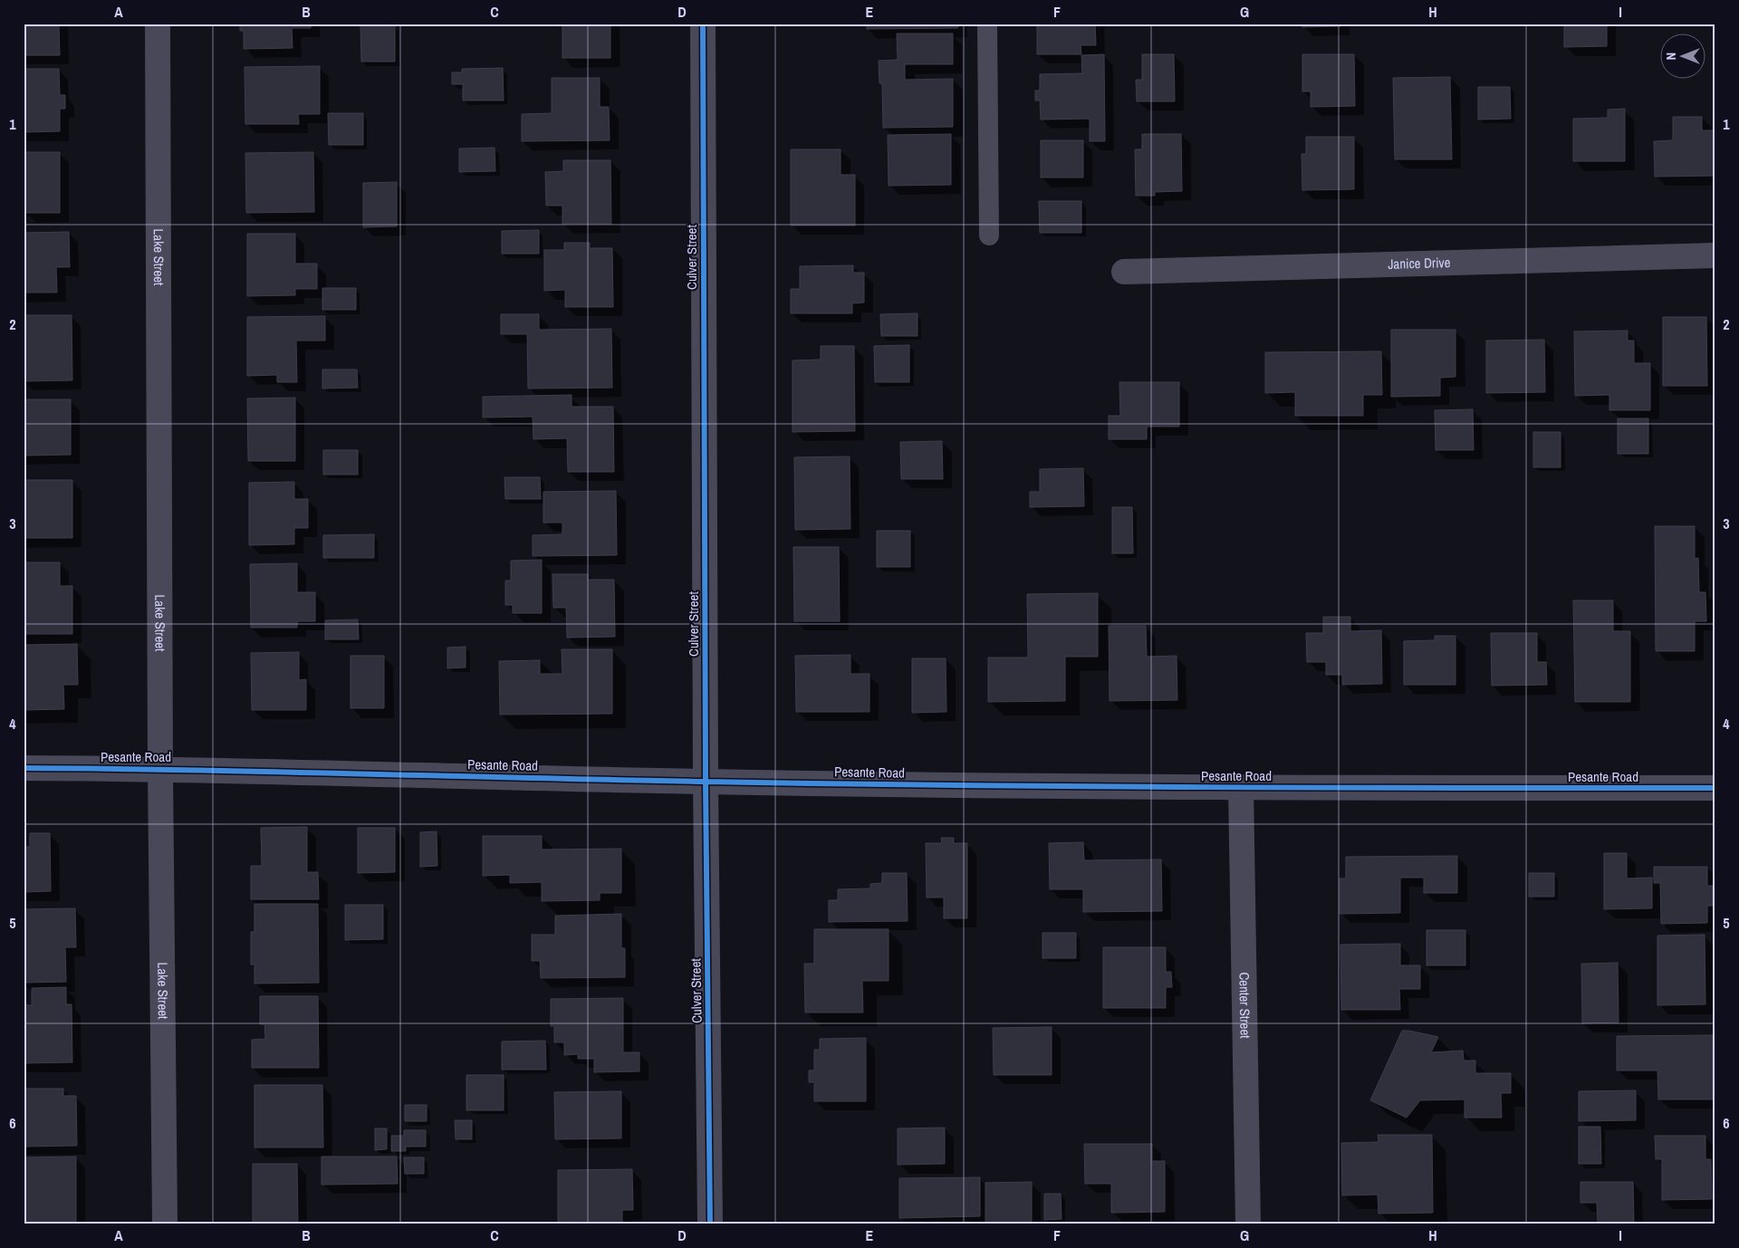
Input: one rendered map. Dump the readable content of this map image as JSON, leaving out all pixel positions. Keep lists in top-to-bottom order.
{
  "streets": {
    "street": [
      "Lake Street",
      "Culver Street",
      "Janice Drive",
      "Pesante Road",
      "Center Street"
    ]
  },
  "crossings": [
    ["Lake Street", "Pesante Road"],
    ["Culver Street", "Pesante Road"],
    ["Pesante Road", "Center Street"]
  ],
  "north": "left",
  "grid": {
    "columns": [
      "A",
      "B",
      "C",
      "D",
      "E",
      "F",
      "G",
      "H",
      "I"
    ],
    "rows": [
      "1",
      "2",
      "3",
      "4",
      "5",
      "6"
    ]
  }
}
